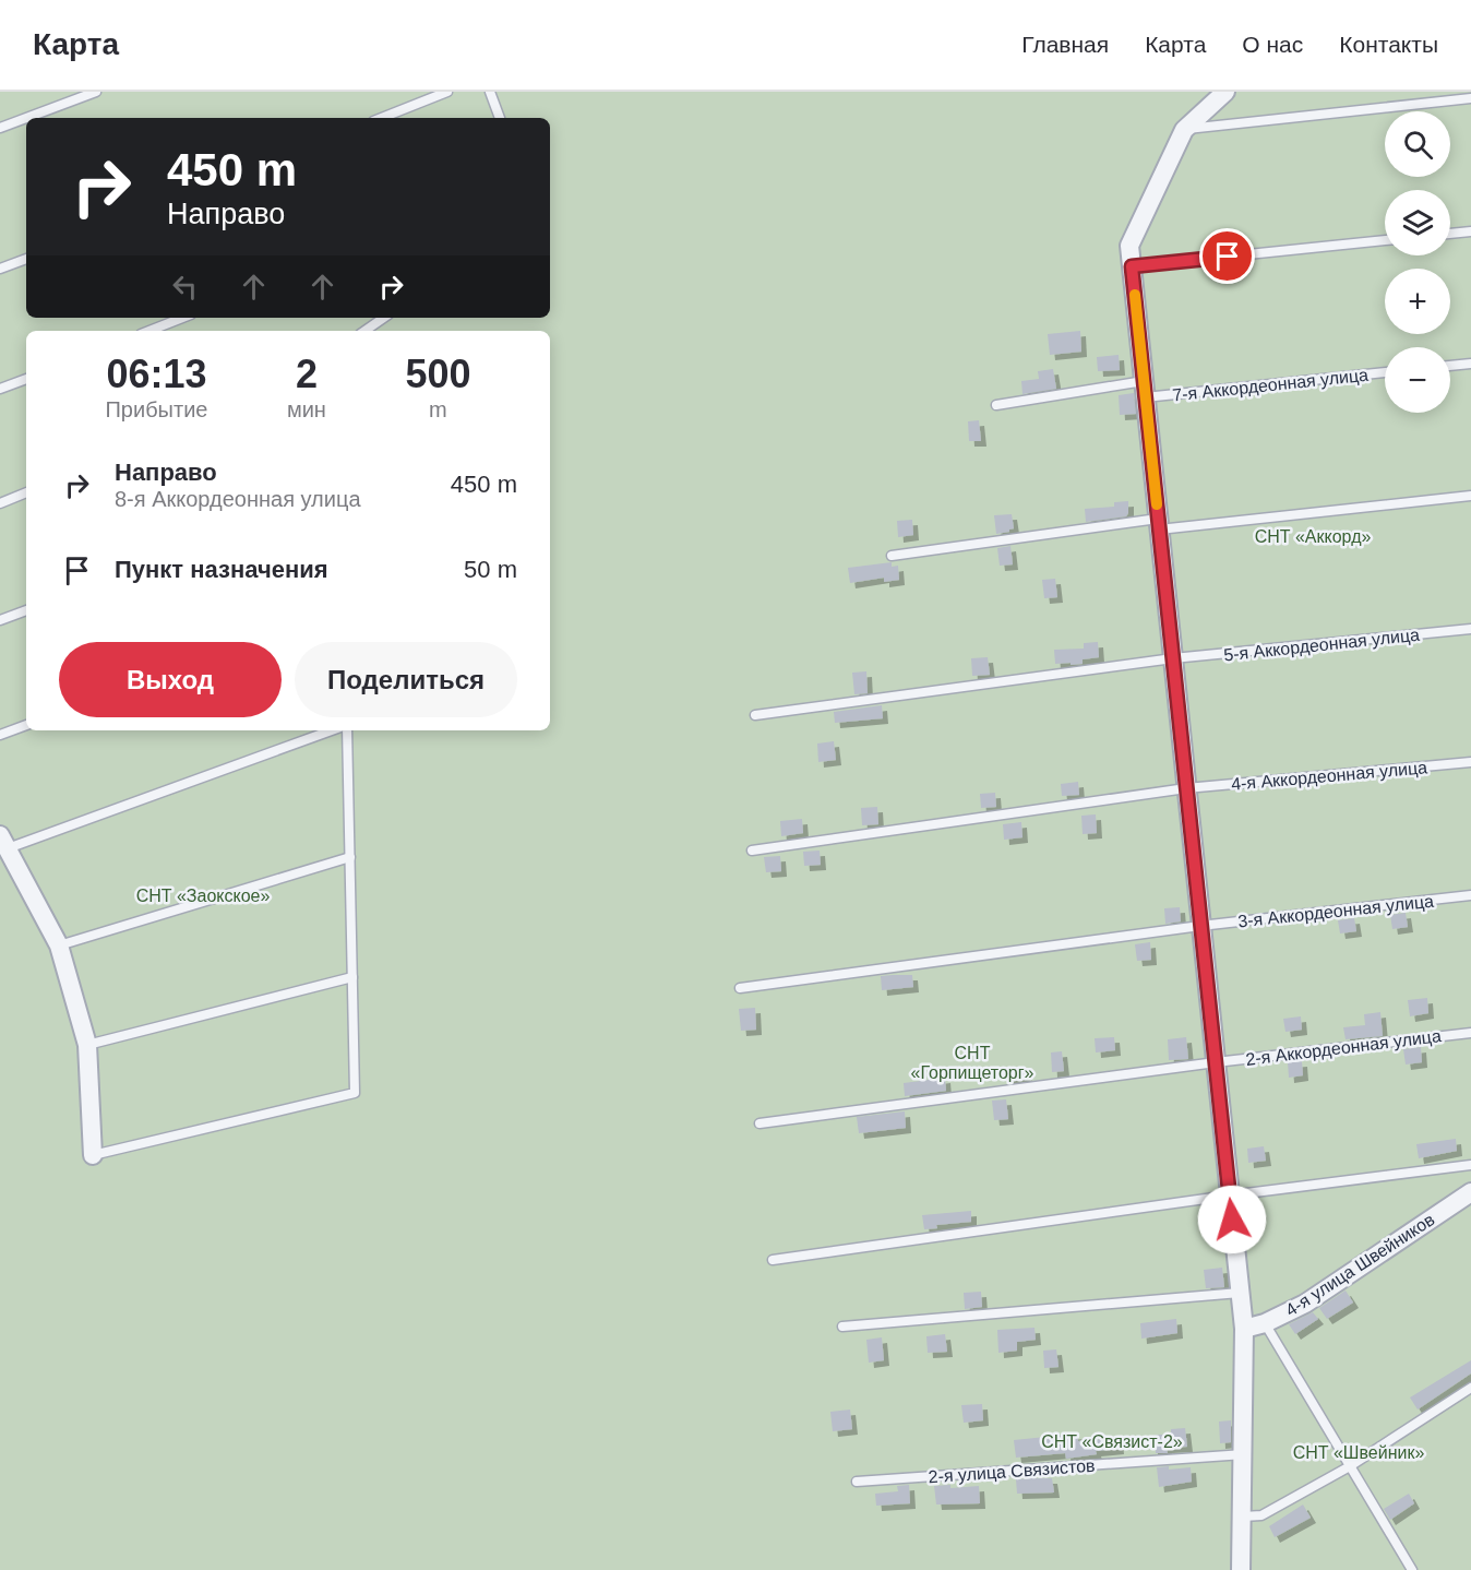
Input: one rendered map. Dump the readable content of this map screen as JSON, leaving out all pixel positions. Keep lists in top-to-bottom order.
{
  "streets": {
    "street": ["4-я улица Швейников"],
    "lane": [
      "7-я Аккордеонная улица",
      "5-я Аккордеонная улица",
      "4-я Аккордеонная улица",
      "3-я Аккордеонная улица",
      "2-я Аккордеонная улица",
      "2-я улица Связистов"
    ]
  },
  "parks": [
    "СНТ «Аккорд»",
    "СНТ «Заокское»",
    "СНТ «Горпищеторг»",
    "СНТ «Связист-2»",
    "СНТ «Швейник»"
  ],
  "page": {
    "header": "Карта",
    "nav": [
      "Главная",
      "Карта",
      "О нас",
      "Контакты"
    ],
    "map_buttons": ["+", "−"],
    "turn": ["450 m", "Направо"],
    "eta": [
      "06:13",
      "Прибытие",
      "2",
      "мин",
      "500",
      "m"
    ],
    "list": [
      {
        "name": "Направо",
        "note": "8-я Аккордеонная улица",
        "value": "450 m"
      },
      {
        "name": "Пункт назначения",
        "value": "50 m"
      }
    ],
    "buttons": ["Выход", "Поделиться"]
  }
}
